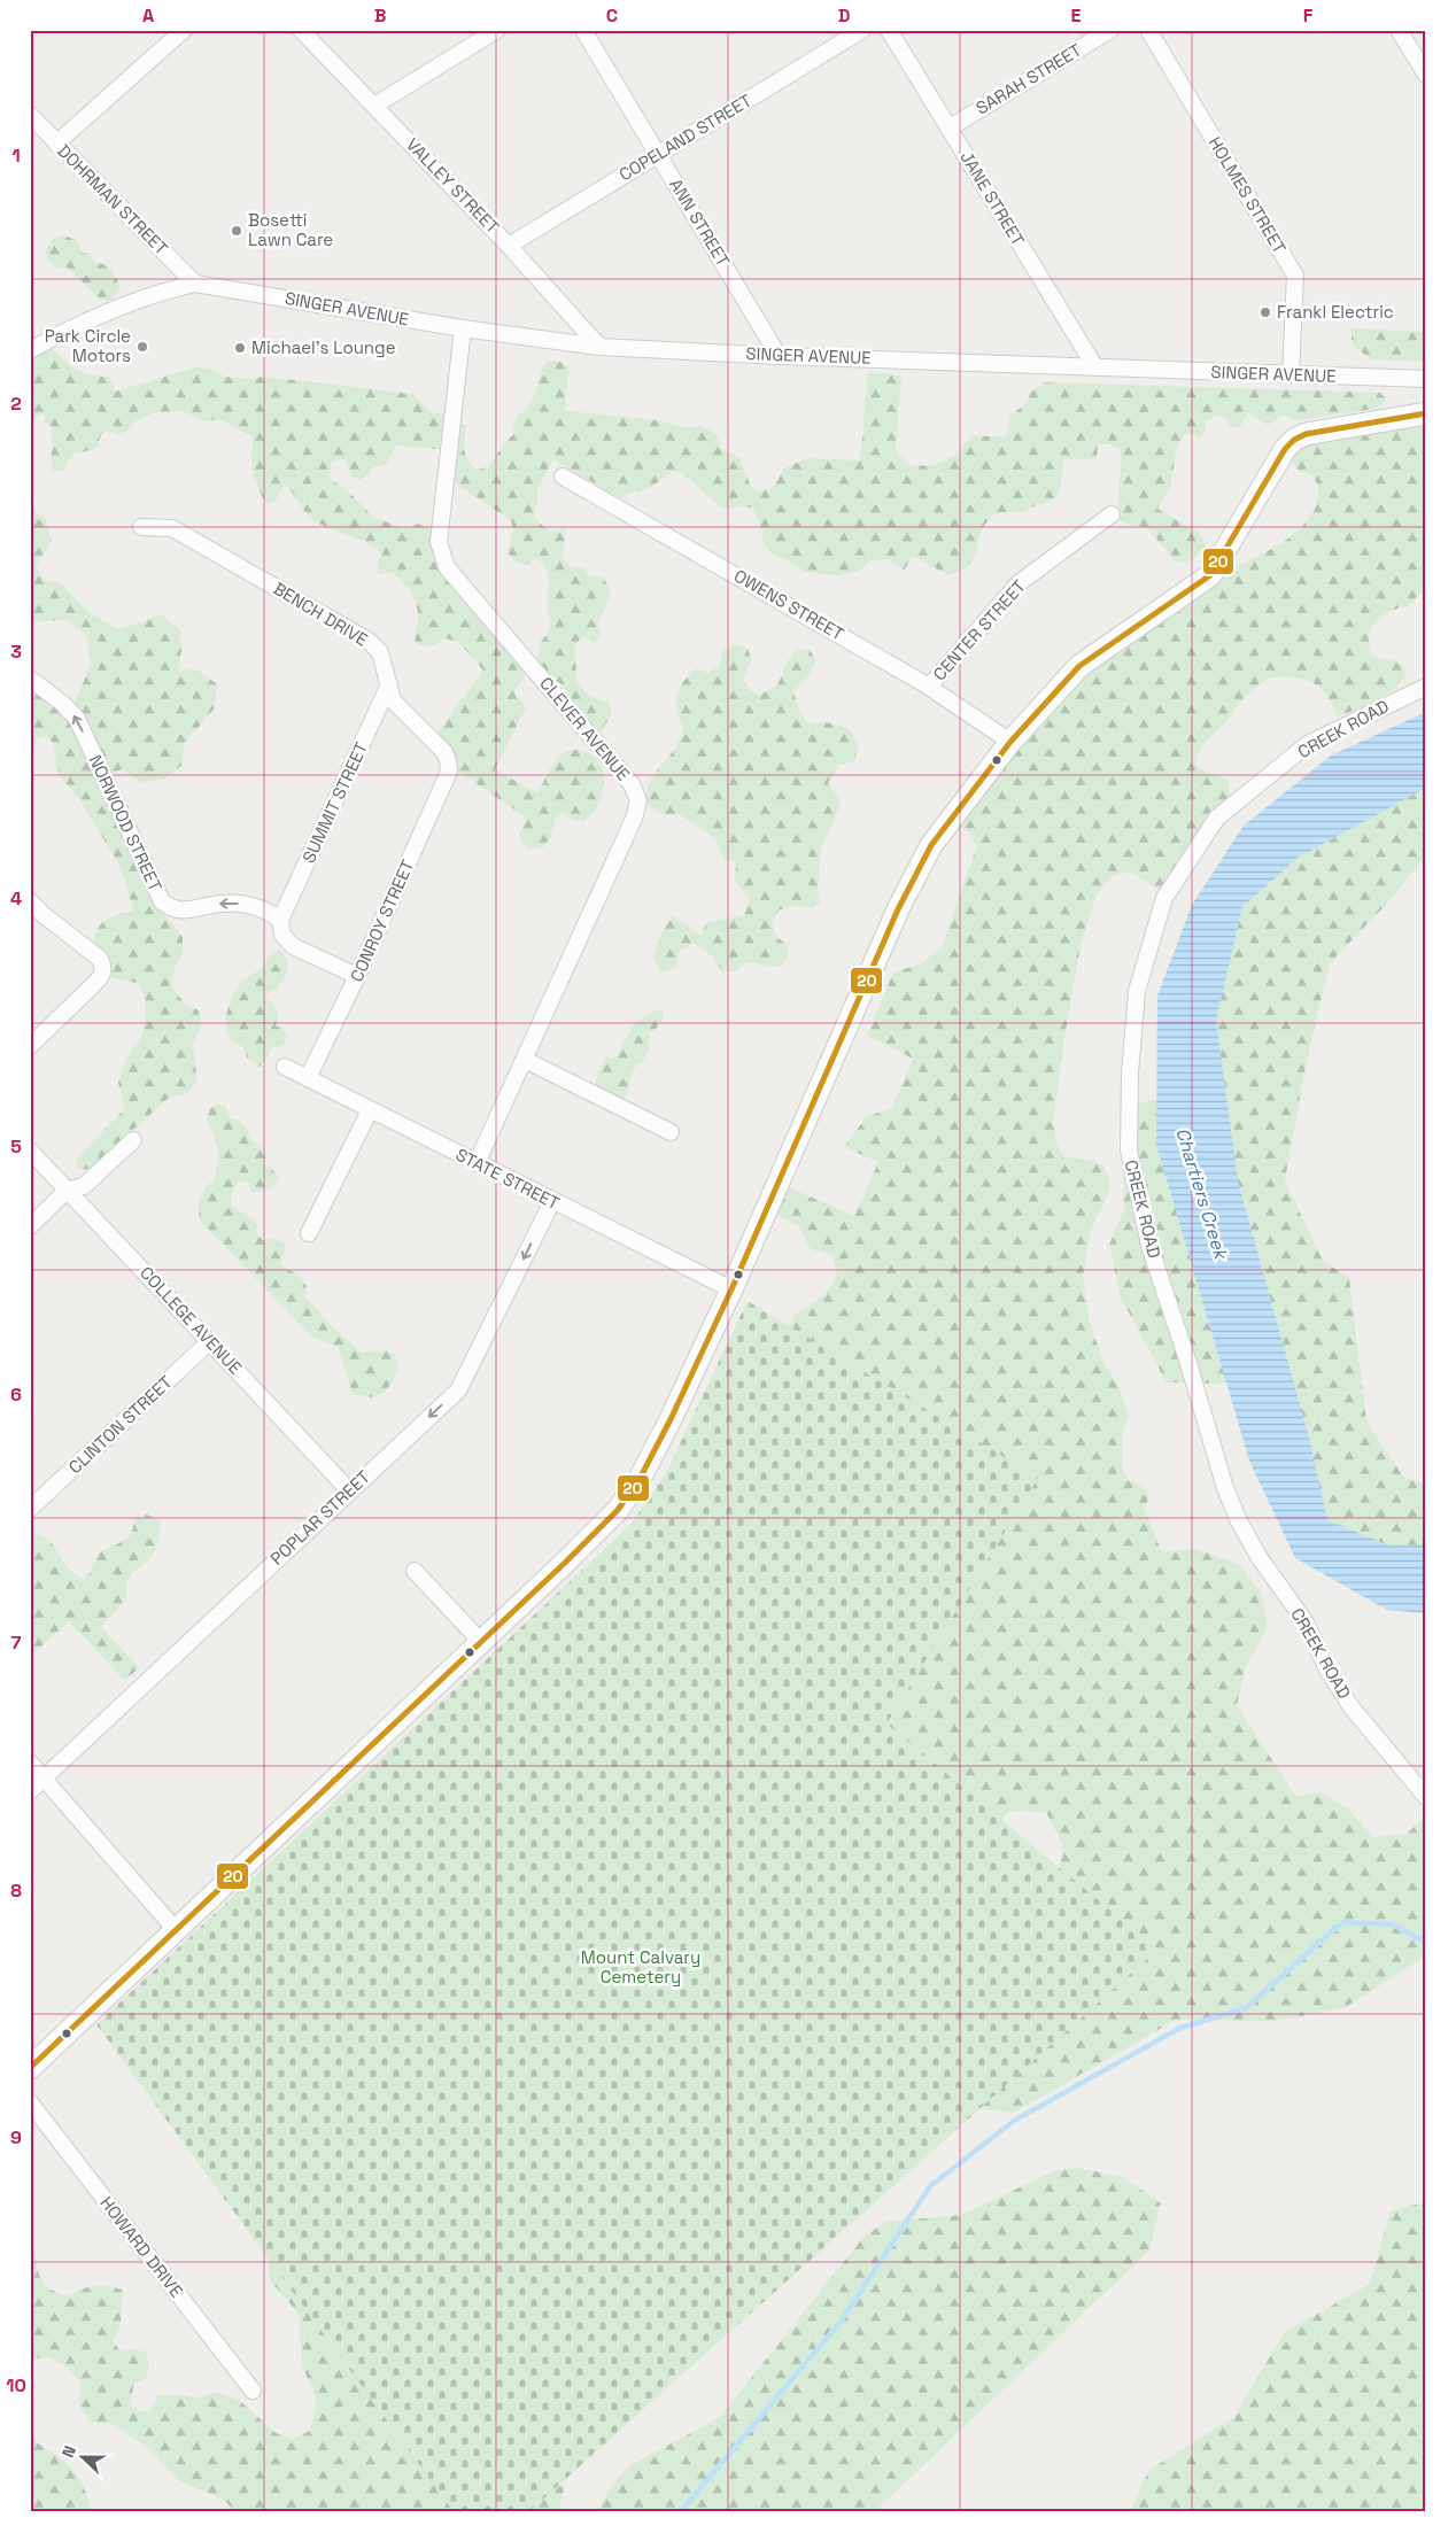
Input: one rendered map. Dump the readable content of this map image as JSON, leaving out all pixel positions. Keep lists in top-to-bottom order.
{
  "streets": {
    "street": [
      "SARAH STREET",
      "COPELAND STREET",
      "VALLEY STREET",
      "HOLMES STREET",
      "JANE STREET",
      "DOHRMAN STREET",
      "ANN STREET",
      "SINGER AVENUE",
      "OWENS STREET",
      "BENCH DRIVE",
      "CENTER STREET",
      "CLEVER AVENUE",
      "CREEK ROAD",
      "SUMMIT STREET",
      "NORWOOD STREET",
      "CONROY STREET",
      "STATE STREET",
      "COLLEGE AVENUE",
      "CLINTON STREET",
      "POPLAR STREET",
      "HOWARD DRIVE"
    ]
  },
  "crossings": [
    ["SARAH STREET", "JANE STREET"],
    ["COPELAND STREET", "VALLEY STREET"],
    ["COPELAND STREET", "ANN STREET"],
    ["VALLEY STREET", "SINGER AVENUE"],
    ["HOLMES STREET", "SINGER AVENUE"],
    ["JANE STREET", "SINGER AVENUE"],
    ["DOHRMAN STREET", "SINGER AVENUE"],
    ["ANN STREET", "SINGER AVENUE"],
    ["SINGER AVENUE", "CLEVER AVENUE"],
    ["OWENS STREET", "CENTER STREET"],
    ["BENCH DRIVE", "SUMMIT STREET"],
    ["BENCH DRIVE", "CONROY STREET"],
    ["CLEVER AVENUE", "STATE STREET"],
    ["SUMMIT STREET", "NORWOOD STREET"],
    ["CONROY STREET", "STATE STREET"],
    ["STATE STREET", "POPLAR STREET"],
    ["COLLEGE AVENUE", "CLINTON STREET"],
    ["COLLEGE AVENUE", "POPLAR STREET"]
  ],
  "one_way": ["NORWOOD STREET", "POPLAR STREET"],
  "water": ["Chartiers Creek"],
  "parks": ["Mount Calvary Cemetery"],
  "places": [
    "Bosetti Lawn Care",
    "Frankl Electric",
    "Park Circle Motors",
    "Michael's Lounge"
  ],
  "lines": ["transit line 20"],
  "north": "left",
  "grid": {
    "columns": [
      "A",
      "B",
      "C",
      "D",
      "E",
      "F"
    ],
    "rows": [
      "1",
      "2",
      "3",
      "4",
      "5",
      "6",
      "7",
      "8",
      "9",
      "10"
    ]
  }
}
